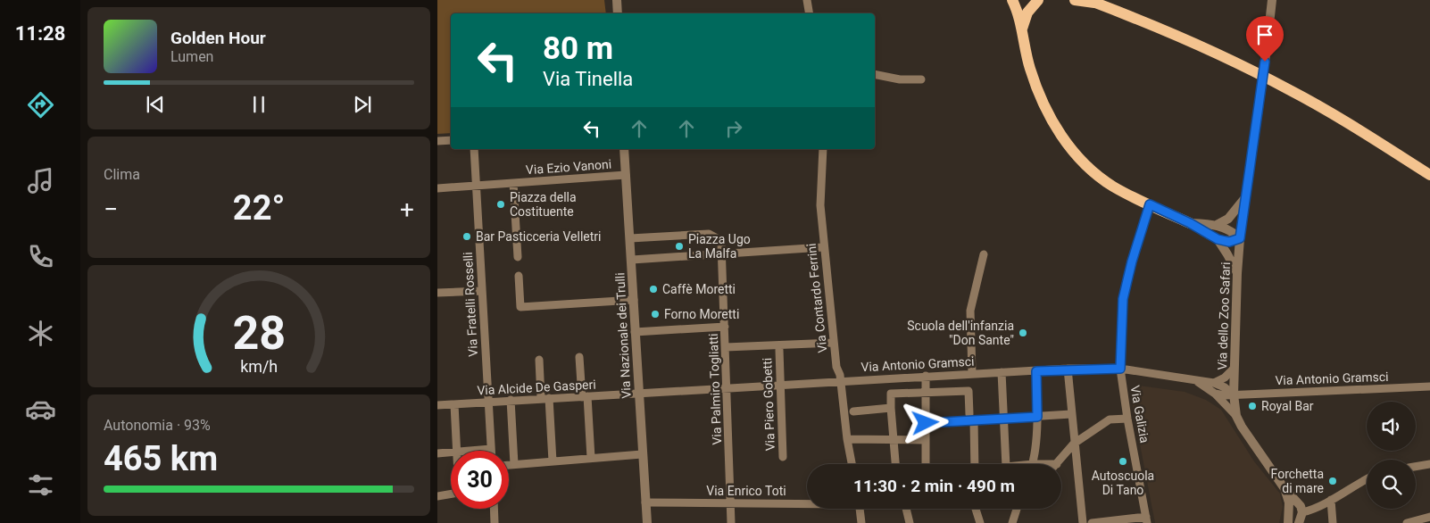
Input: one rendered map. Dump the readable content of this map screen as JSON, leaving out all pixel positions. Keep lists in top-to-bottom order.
{
  "streets": {
    "street": [
      "Via Ezio Vanoni",
      "Via Contardo Ferrini",
      "Via Fratelli Rosselli",
      "Via dello Zoo Safari",
      "Via Nazionale dei Trulli",
      "Via Antonio Gramsci",
      "Via Alcide De Gasperi",
      "Via Palmiro Togliatti",
      "Via Piero Gobetti",
      "Via Galizia",
      "Via Enrico Toti"
    ]
  },
  "crossings": [
    ["Via Ezio Vanoni", "Via Nazionale dei Trulli"],
    ["Via Contardo Ferrini", "Via Antonio Gramsci"],
    ["Via Fratelli Rosselli", "Via Alcide De Gasperi"],
    ["Via dello Zoo Safari", "Via Antonio Gramsci"],
    ["Via Nazionale dei Trulli", "Via Antonio Gramsci"],
    ["Via Nazionale dei Trulli", "Via Alcide De Gasperi"],
    ["Via Nazionale dei Trulli", "Via Enrico Toti"],
    ["Via Antonio Gramsci", "Via Alcide De Gasperi"],
    ["Via Antonio Gramsci", "Via Palmiro Togliatti"],
    ["Via Antonio Gramsci", "Via Piero Gobetti"],
    ["Via Antonio Gramsci", "Via Galizia"],
    ["Via Palmiro Togliatti", "Via Enrico Toti"]
  ],
  "places": [
    "Piazza della Costituente",
    "Bar Pasticceria Velletri",
    "Piazza Ugo La Malfa",
    "Caffè Moretti",
    "Forno Moretti",
    "Scuola dell'infanzia \"Don Sante\"",
    "Royal Bar",
    "Autoscuola Di Tano",
    "Forchetta di mare"
  ],
  "page": {
    "tabs": "11:28",
    "turn": ["80 m", "Via Tinella"],
    "song": ["Golden Hour", "Lumen"],
    "tile": [
      "Clima",
      ["Autonomia · 93%", "465 km"]
    ],
    "heat": ["−", "22°", "+"],
    "limit": "30",
    "trip": "11:30 · 2 min · 490 m",
    "gauge": ["28", "km/h"]
  }
}
